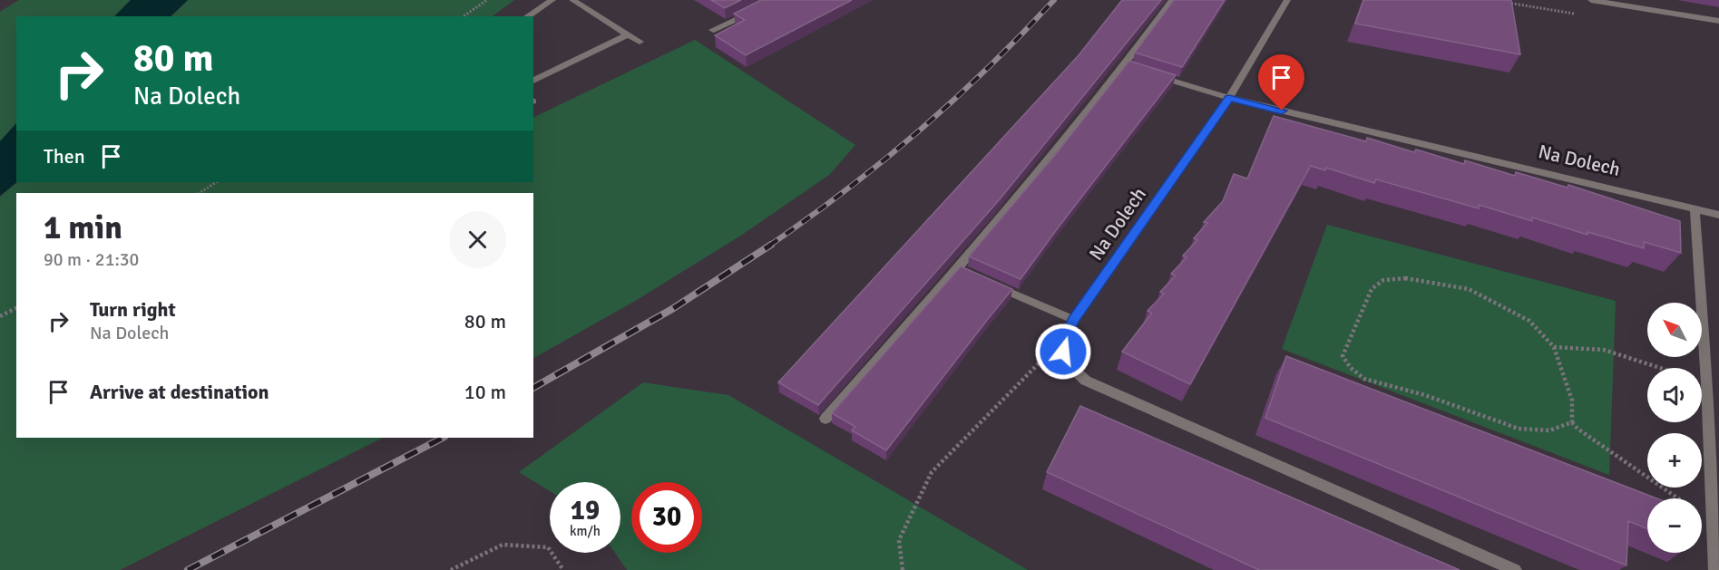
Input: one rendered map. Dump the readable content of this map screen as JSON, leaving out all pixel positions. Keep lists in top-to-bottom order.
{
  "streets": {
    "street": ["Na Dolech"]
  },
  "north": "top left",
  "page": {
    "turn": ["80 m", "Na Dolech"],
    "then": "Then",
    "heading": ["1 min", "90 m · 21:30"],
    "list": [
      {
        "name": "Turn right",
        "note": "Na Dolech",
        "value": "80 m"
      },
      {
        "name": "Arrive at destination",
        "value": "10 m"
      }
    ],
    "map_buttons": ["+", "−"],
    "speed": "19 km/h",
    "limit": "30"
  }
}
